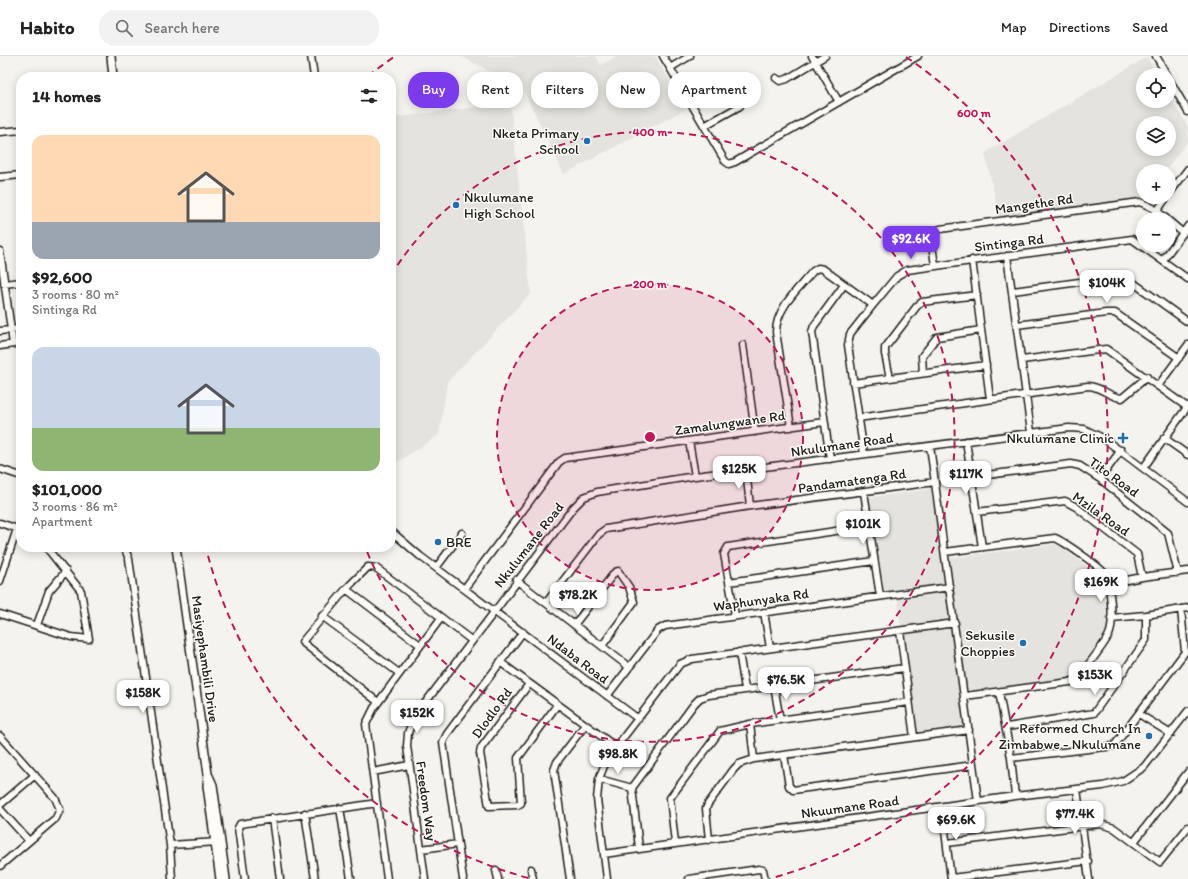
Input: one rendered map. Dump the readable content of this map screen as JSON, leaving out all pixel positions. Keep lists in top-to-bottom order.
{
  "streets": {
    "main road": ["Masiyephambili Drive"],
    "street": [
      "Mangethe Rd",
      "Sintinga Rd",
      "Zamalungwane Rd",
      "Nkulumane Road",
      "Tito Road",
      "Pandamatenga Rd",
      "Mzila Road",
      "Waphunyaka Rd",
      "Ndaba Road",
      "Dlodlo Rd",
      "Freedom Way",
      "Nkuumane Road"
    ]
  },
  "crossings": [
    ["Mangethe Rd", "Sintinga Rd"],
    ["Sintinga Rd", "Nkulumane Road"],
    ["Zamalungwane Rd", "Ndaba Road"],
    ["Nkulumane Road", "Ndaba Road"],
    ["Nkulumane Road", "Freedom Way"],
    ["Waphunyaka Rd", "Ndaba Road"],
    ["Ndaba Road", "Freedom Way"]
  ],
  "places": {
    "other": [
      "Nketa Primary School",
      "Nkulumane High School",
      "BRE",
      "Sekusile Choppies",
      "Reformed Church In Zimbabwe - Nkulumane"
    ],
    "health": ["Nkulumane Clinic"]
  },
  "page": {
    "header": "Habito",
    "search": "Search here",
    "nav": ["Map", "Directions", "Saved"],
    "map_buttons": ["+", "−"],
    "chip": [
      "Buy",
      "Rent",
      "Filters",
      "New",
      "Apartment"
    ],
    "heading": "14 homes",
    "list": [
      {
        "name": "$92,600",
        "note": "3 rooms · 80 m² · Sintinga Rd"
      },
      {
        "name": "$101,000",
        "note": "3 rooms · 86 m² · Apartment"
      }
    ],
    "price": [
      "$92.6K",
      "$104K",
      "$125K",
      "$117K",
      "$101K",
      "$169K",
      "$78.2K",
      "$153K",
      "$76.5K",
      "$158K",
      "$152K",
      "$98.8K",
      "$77.4K",
      "$69.6K"
    ]
  },
  "rings": ["600 m", "400 m", "200 m"]
}
